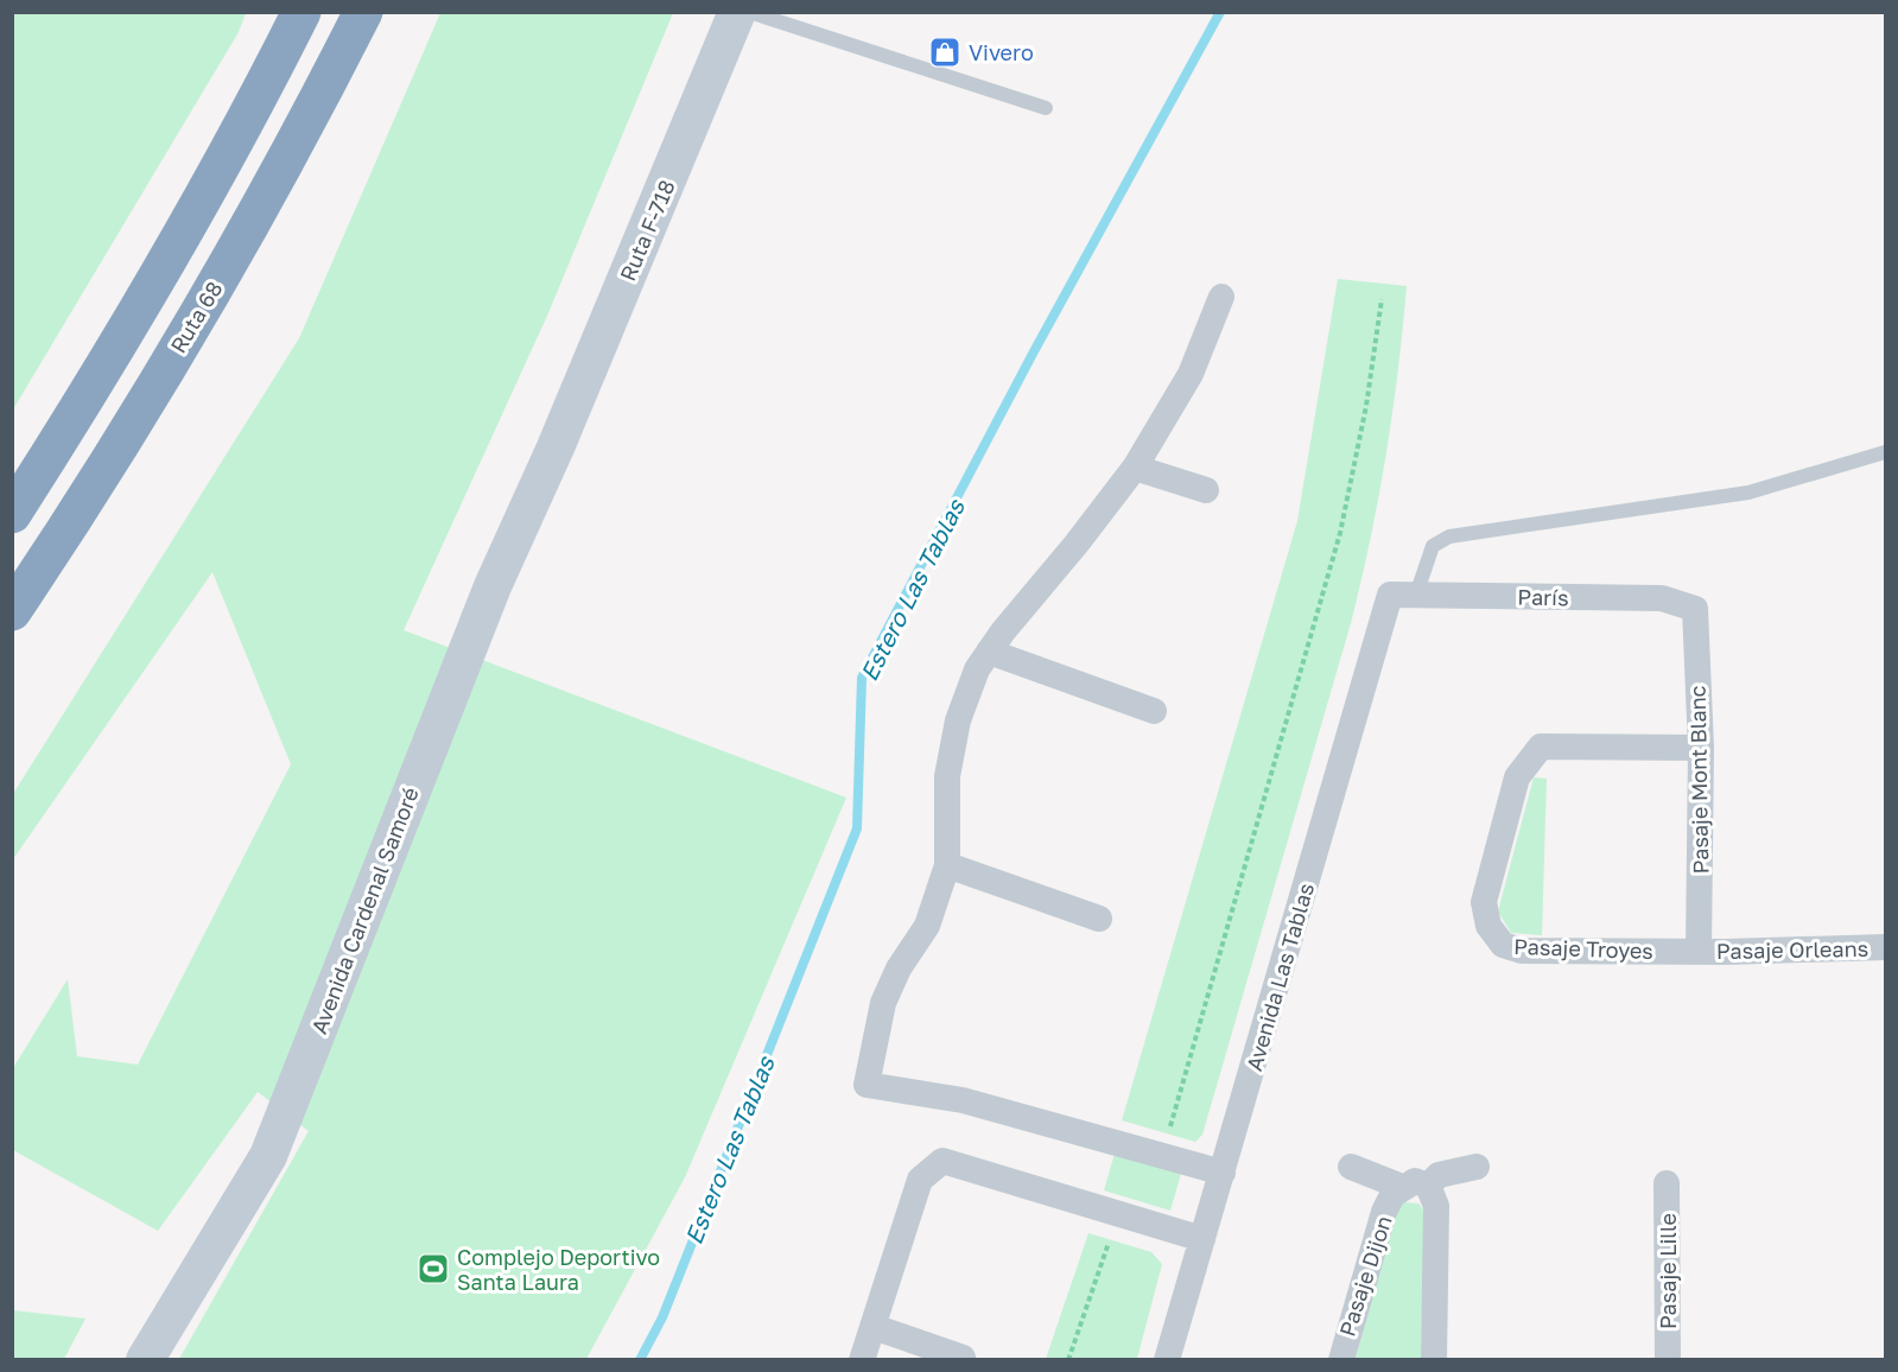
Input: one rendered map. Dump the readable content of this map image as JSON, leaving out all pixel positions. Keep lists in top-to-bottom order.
{
  "streets": {
    "highway": ["Ruta 68"],
    "main road": ["Ruta F-718", "Avenida Cardenal Samoré"],
    "street": [
      "París",
      "Pasaje Mont Blanc",
      "Pasaje Troyes",
      "Pasaje Orleans",
      "Avenida Las Tablas",
      "Pasaje Lille",
      "Pasaje Dijon"
    ]
  },
  "crossings": [
    ["Ruta F-718", "Avenida Cardenal Samoré"],
    ["París", "Pasaje Mont Blanc"],
    ["París", "Avenida Las Tablas"],
    ["Pasaje Mont Blanc", "Pasaje Troyes"],
    ["Pasaje Mont Blanc", "Pasaje Orleans"],
    ["Pasaje Troyes", "Pasaje Orleans"]
  ],
  "water": ["Estero Las Tablas"],
  "places": {
    "shop": ["Vivero"],
    "sports": ["Complejo Deportivo Santa Laura"]
  }
}
